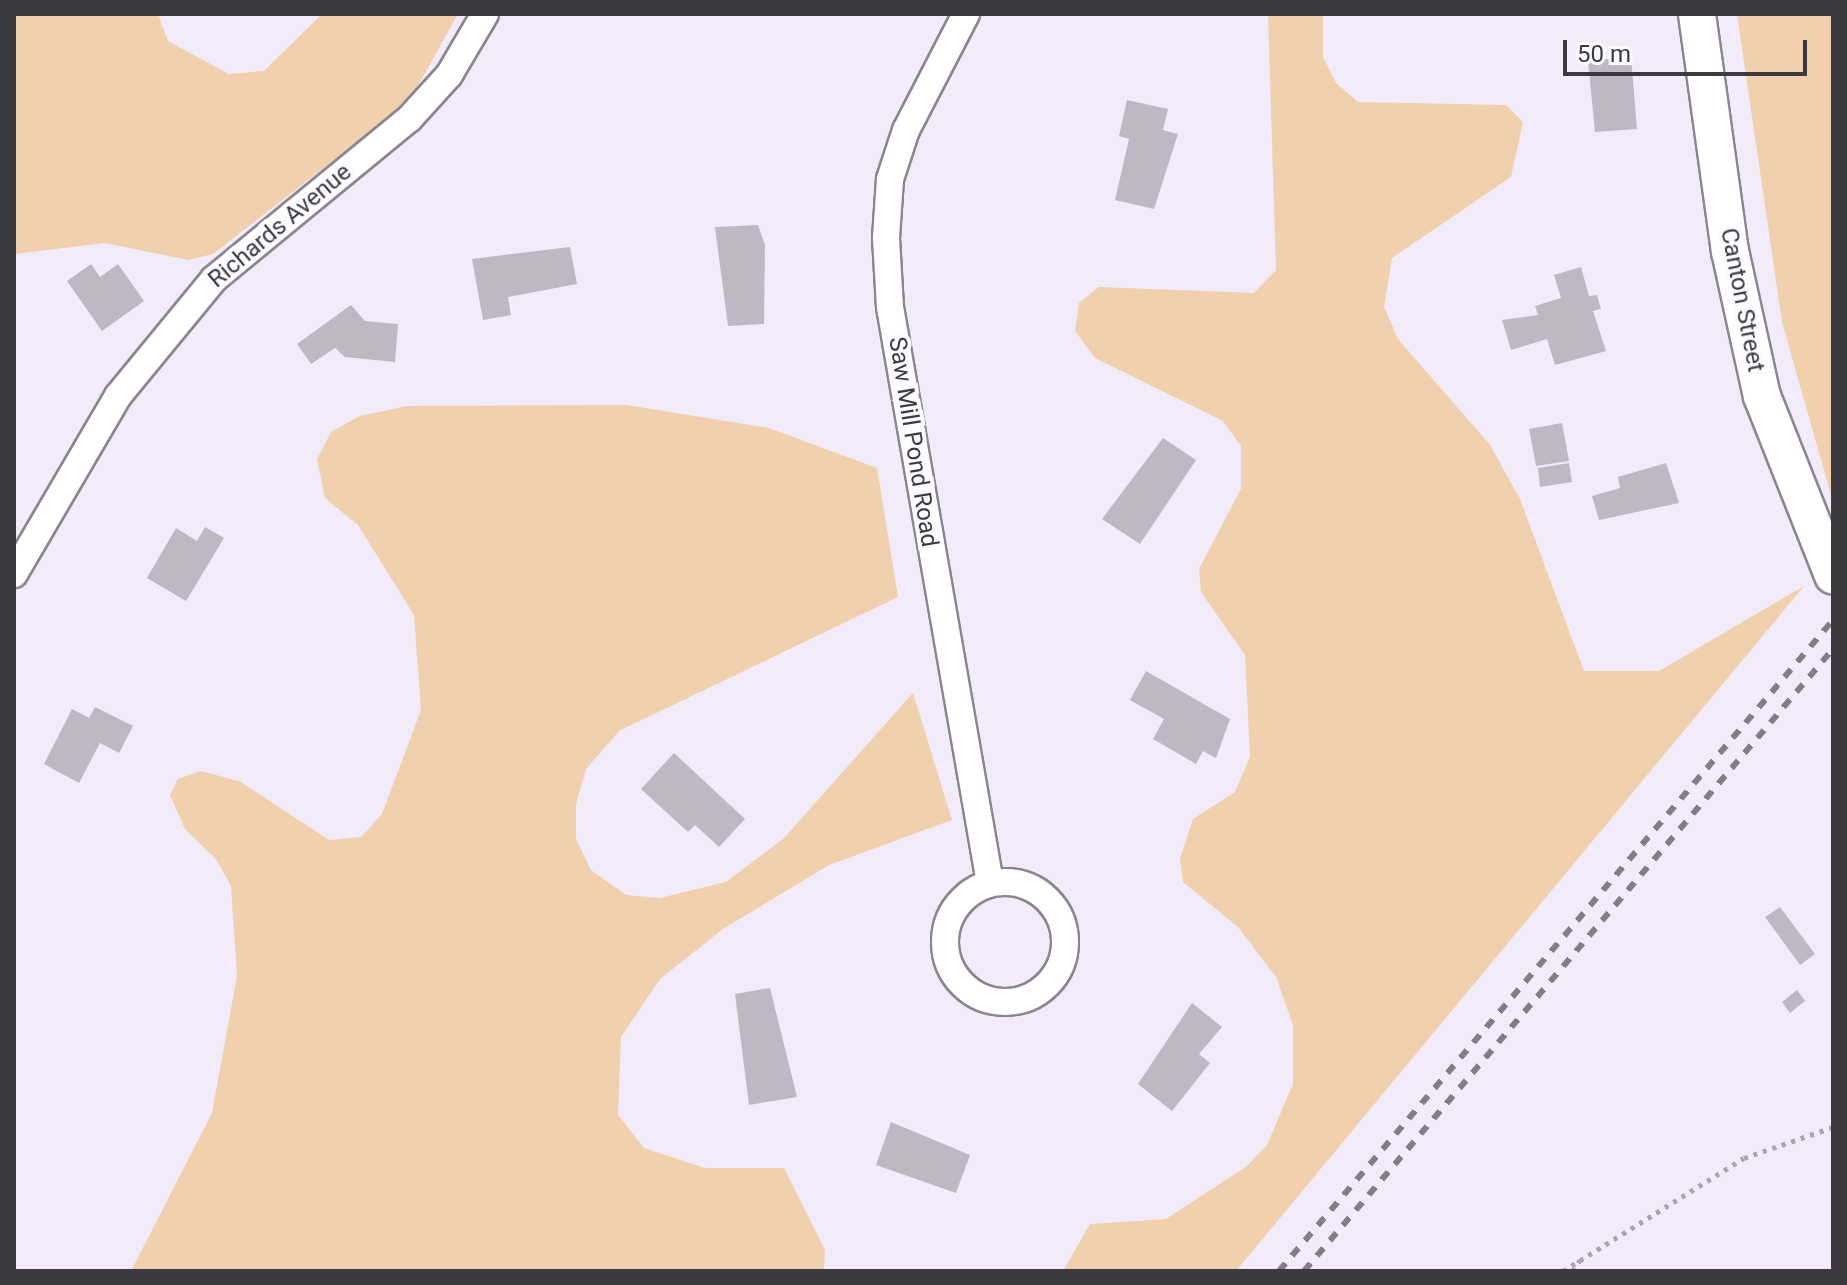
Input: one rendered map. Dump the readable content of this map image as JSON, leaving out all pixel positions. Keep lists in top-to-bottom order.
{
  "streets": {
    "street": ["Richards Avenue", "Canton Street", "Saw Mill Pond Road"]
  },
  "scale_bar": "50 m"
}
